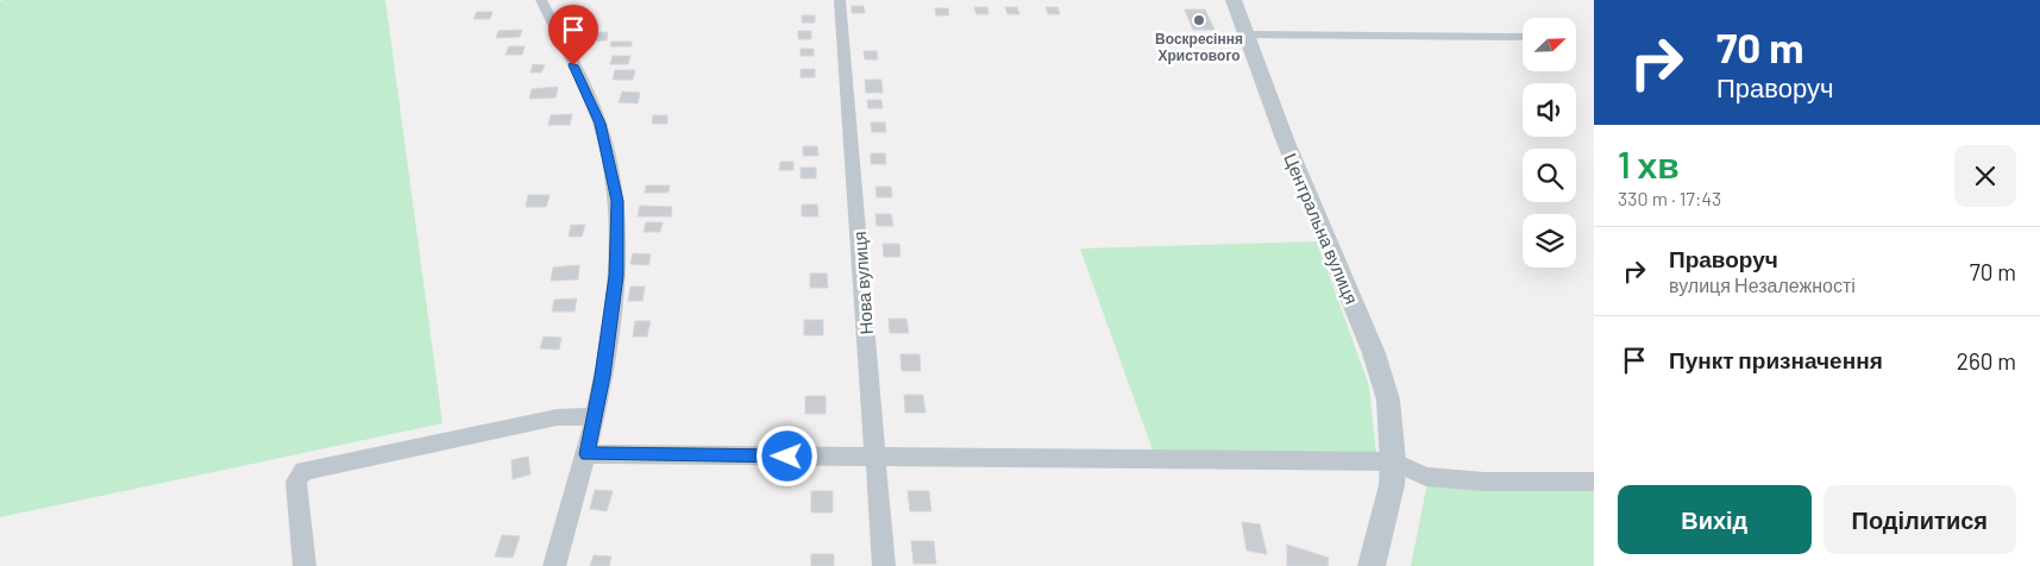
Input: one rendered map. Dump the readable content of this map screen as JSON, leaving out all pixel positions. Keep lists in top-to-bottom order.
{
  "streets": {
    "street": ["Центральна вулиця", "Нова вулиця"]
  },
  "places": ["Воскресіння Христового"],
  "north": "top right",
  "page": {
    "turn": ["70 m", "Праворуч"],
    "heading": ["1 хв", "330 m · 17:43"],
    "list": [
      {
        "name": "Праворуч",
        "note": "вулиця Незалежності",
        "value": "70 m"
      },
      {
        "name": "Пункт призначення",
        "value": "260 m"
      }
    ],
    "buttons": ["Вихід", "Поділитися"]
  }
}
